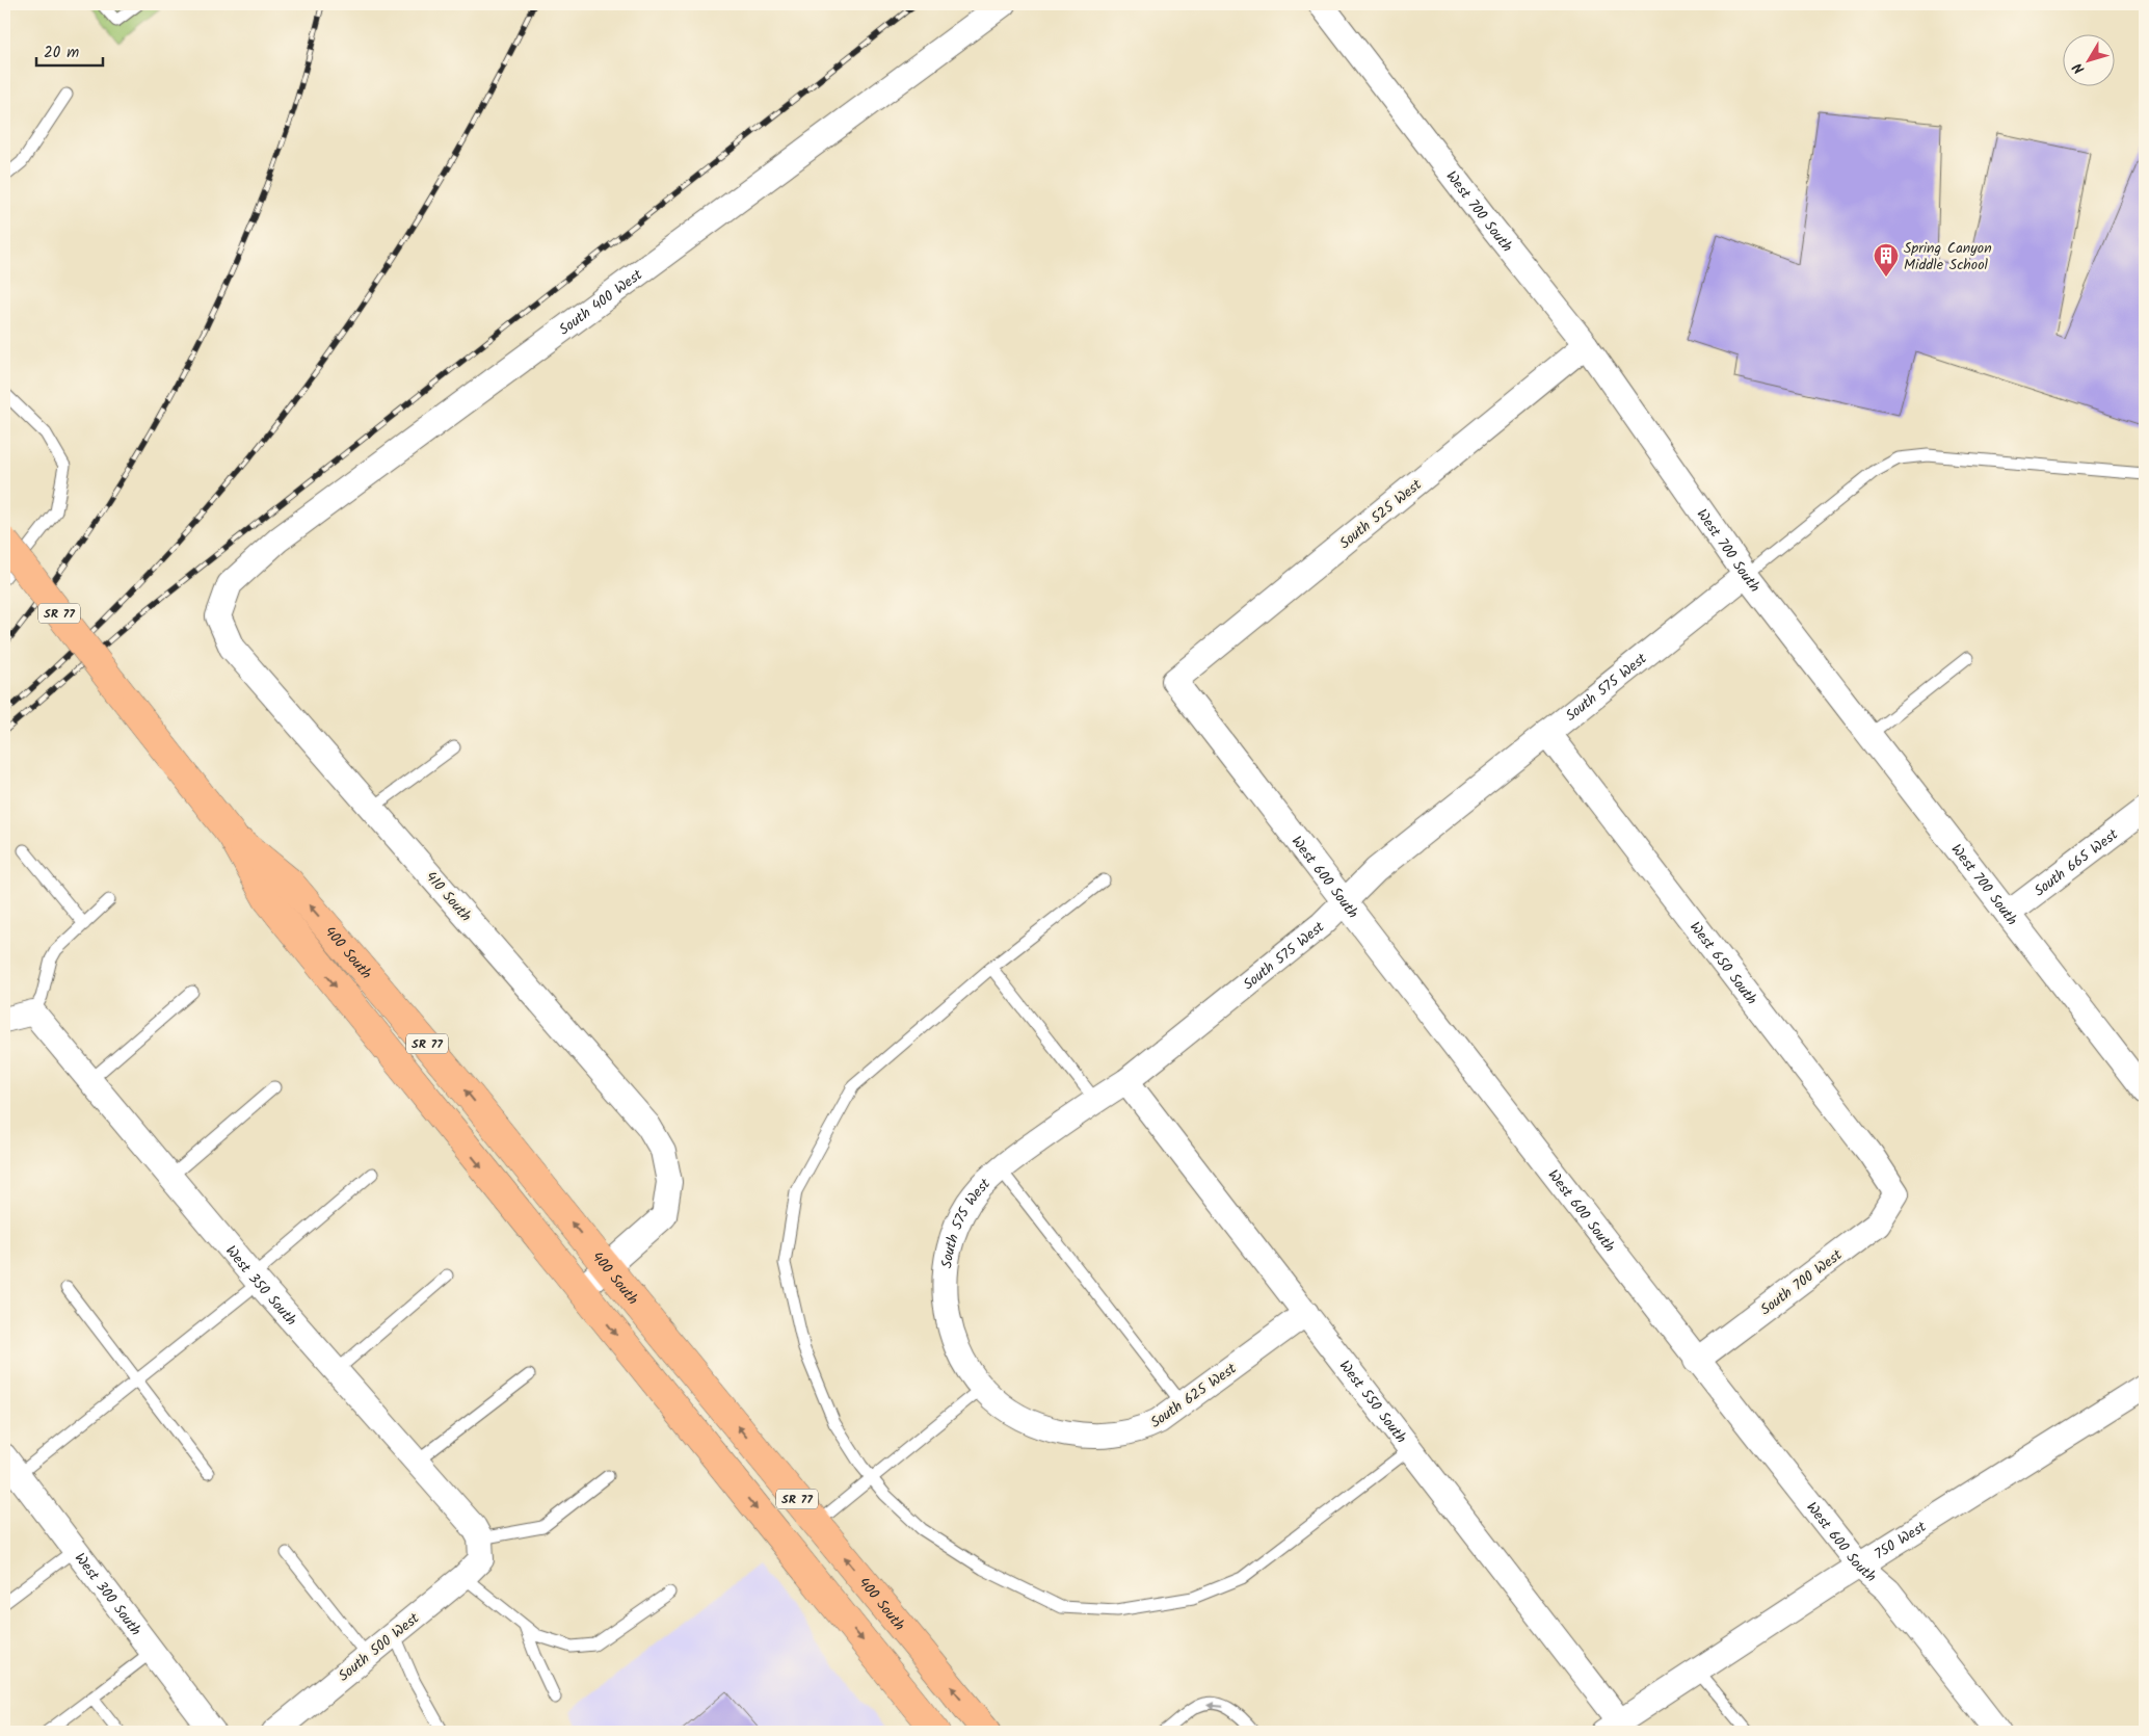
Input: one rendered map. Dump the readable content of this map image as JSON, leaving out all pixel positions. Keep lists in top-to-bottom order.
{
  "streets": {
    "main road": ["SR 77", "400 South"],
    "street": [
      "West 700 South",
      "South 400 West",
      "South 525 West",
      "South 575 West",
      "South 665 West",
      "West 600 South",
      "410 South",
      "West 650 South",
      "South 700 West",
      "West 350 South",
      "South 625 West",
      "West 550 South",
      "750 West",
      "West 300 South",
      "South 500 West"
    ]
  },
  "crossings": [
    ["West 700 South", "South 525 West"],
    ["West 700 South", "South 575 West"],
    ["West 700 South", "South 665 West"],
    ["South 400 West", "410 South"],
    ["South 525 West", "West 600 South"],
    ["South 575 West", "West 600 South"],
    ["South 575 West", "West 650 South"],
    ["South 575 West", "South 625 West"],
    ["South 575 West", "West 550 South"],
    ["West 600 South", "South 700 West"],
    ["West 600 South", "750 West"],
    ["410 South", "400 South"],
    ["West 650 South", "South 700 West"],
    ["West 350 South", "South 500 West"],
    ["South 625 West", "West 550 South"],
    ["West 550 South", "750 West"]
  ],
  "places": {
    "building": ["Spring Canyon Middle School"]
  },
  "scale_bar": "20 m",
  "north": "bottom left"
}
